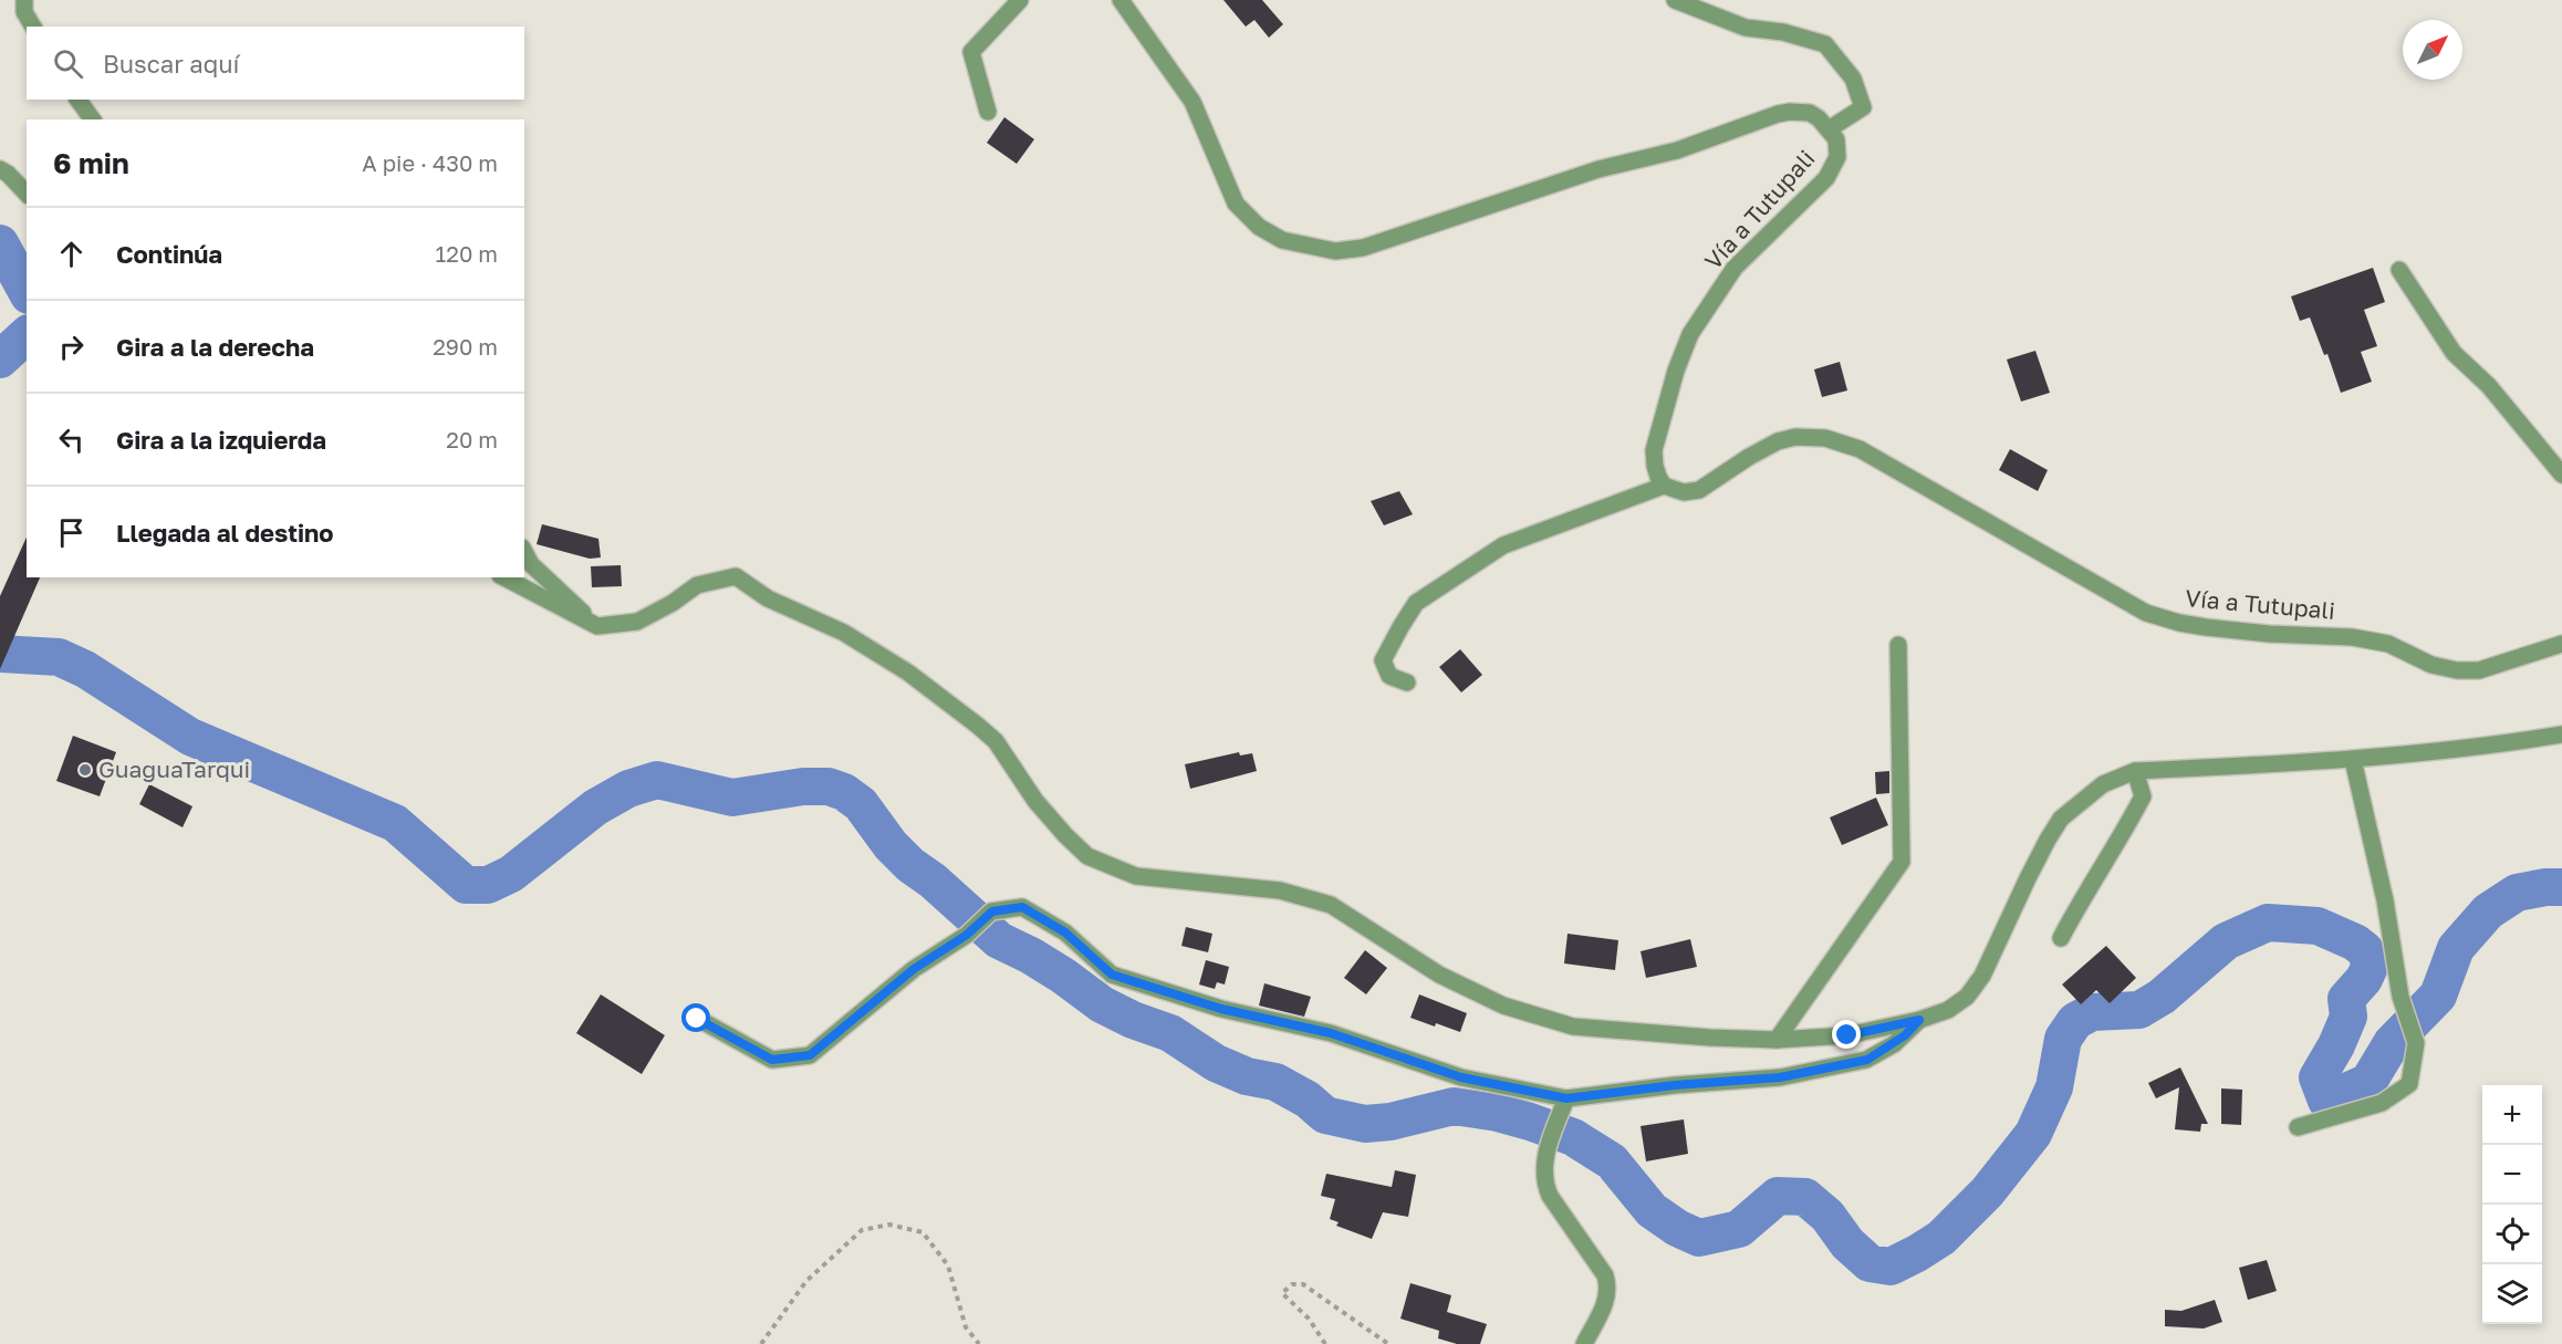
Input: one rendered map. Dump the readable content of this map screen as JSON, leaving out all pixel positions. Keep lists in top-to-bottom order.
{
  "streets": {
    "street": ["Vía a Tutupali"]
  },
  "places": ["GuaguaTarqui"],
  "north": "top right",
  "page": {
    "search": "Buscar aquí",
    "heading": ["6 min", "A pie · 430 m"],
    "list": [
      ["Continúa", "120 m"],
      ["Gira a la derecha", "290 m"],
      ["Gira a la izquierda", "20 m"],
      "Llegada al destino"
    ],
    "map_buttons": ["+", "−"]
  }
}
